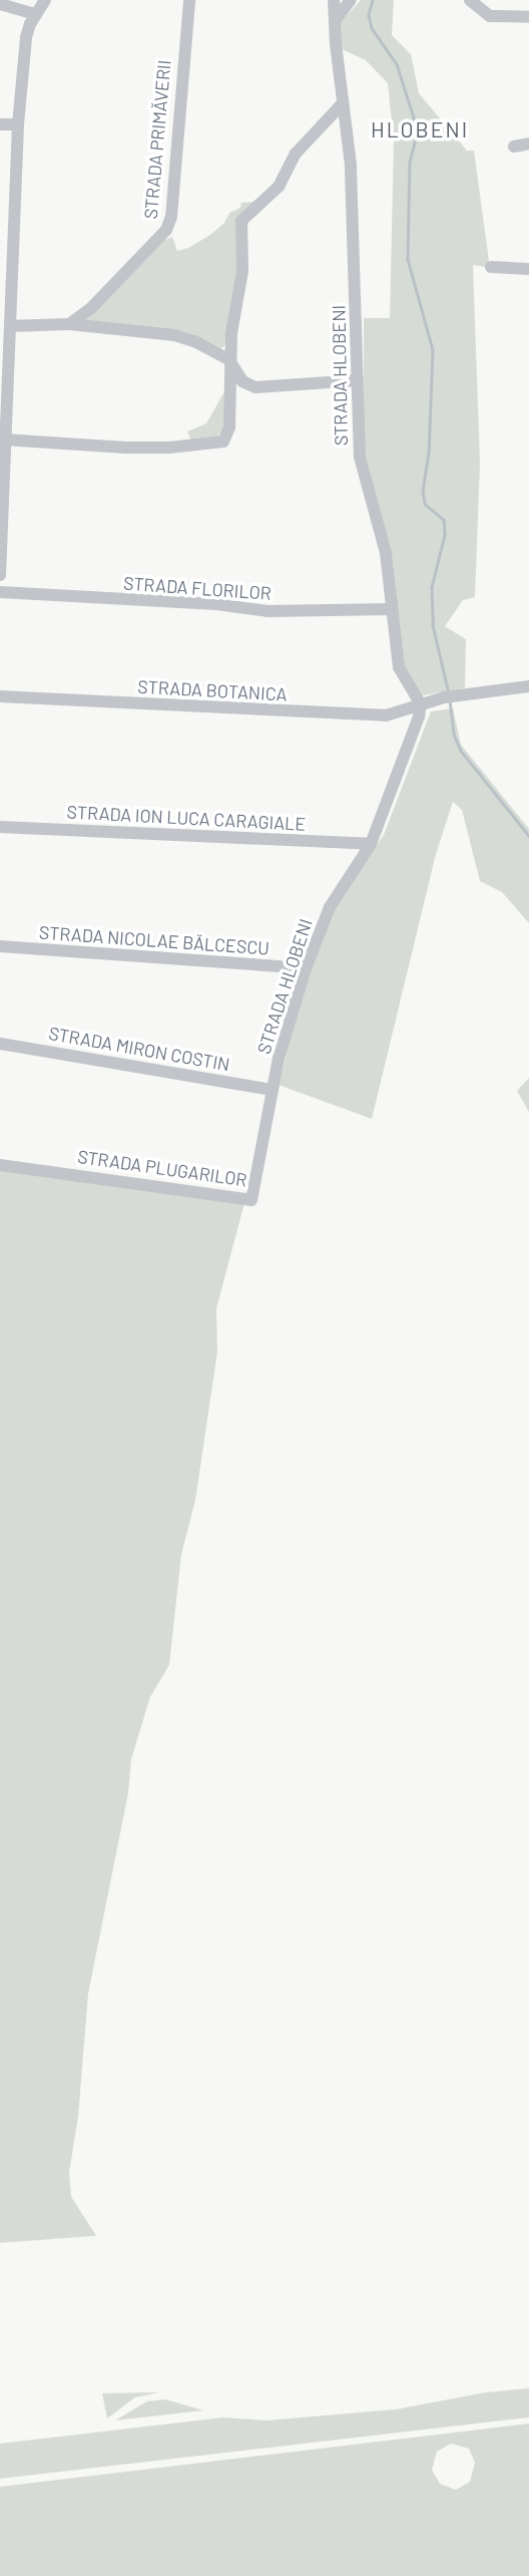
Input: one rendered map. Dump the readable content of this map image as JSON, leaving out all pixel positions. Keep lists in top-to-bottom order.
{
  "streets": {
    "street": [
      "STRADA PRIMĂVERII",
      "STRADA HLOBENI",
      "STRADA FLORILOR",
      "STRADA BOTANICA",
      "STRADA ION LUCA CARAGIALE",
      "STRADA NICOLAE BĂLCESCU",
      "STRADA MIRON COSTIN",
      "STRADA PLUGARILOR"
    ]
  },
  "crossings": [
    ["STRADA HLOBENI", "STRADA FLORILOR"],
    ["STRADA HLOBENI", "STRADA BOTANICA"],
    ["STRADA HLOBENI", "STRADA ION LUCA CARAGIALE"],
    ["STRADA HLOBENI", "STRADA NICOLAE BĂLCESCU"],
    ["STRADA HLOBENI", "STRADA MIRON COSTIN"],
    ["STRADA HLOBENI", "STRADA PLUGARILOR"],
    ["STRADA MIRON COSTIN", "STRADA PLUGARILOR"]
  ],
  "districts": ["HLOBENI"]
}
